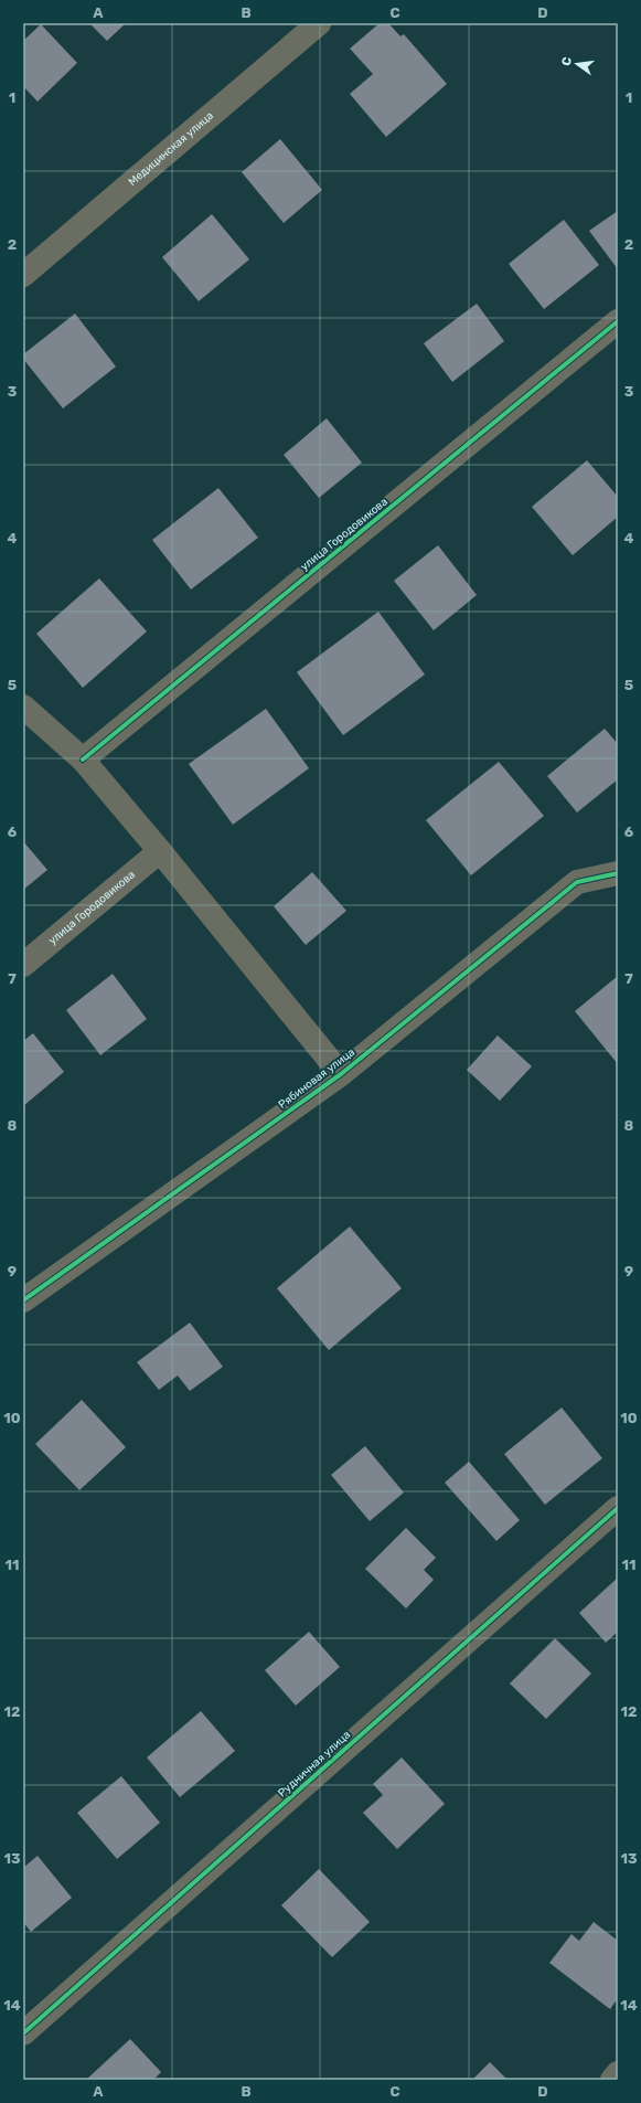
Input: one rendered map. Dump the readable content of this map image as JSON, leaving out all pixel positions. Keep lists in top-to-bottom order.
{
  "streets": {
    "street": [
      "Медицинская улица",
      "улица Городовикова",
      "Рябиновая улица",
      "Рудничная улица"
    ]
  },
  "north": "left",
  "grid": {
    "columns": [
      "A",
      "B",
      "C",
      "D"
    ],
    "rows": [
      "1",
      "2",
      "3",
      "4",
      "5",
      "6",
      "7",
      "8",
      "9",
      "10",
      "11",
      "12",
      "13",
      "14"
    ]
  }
}
